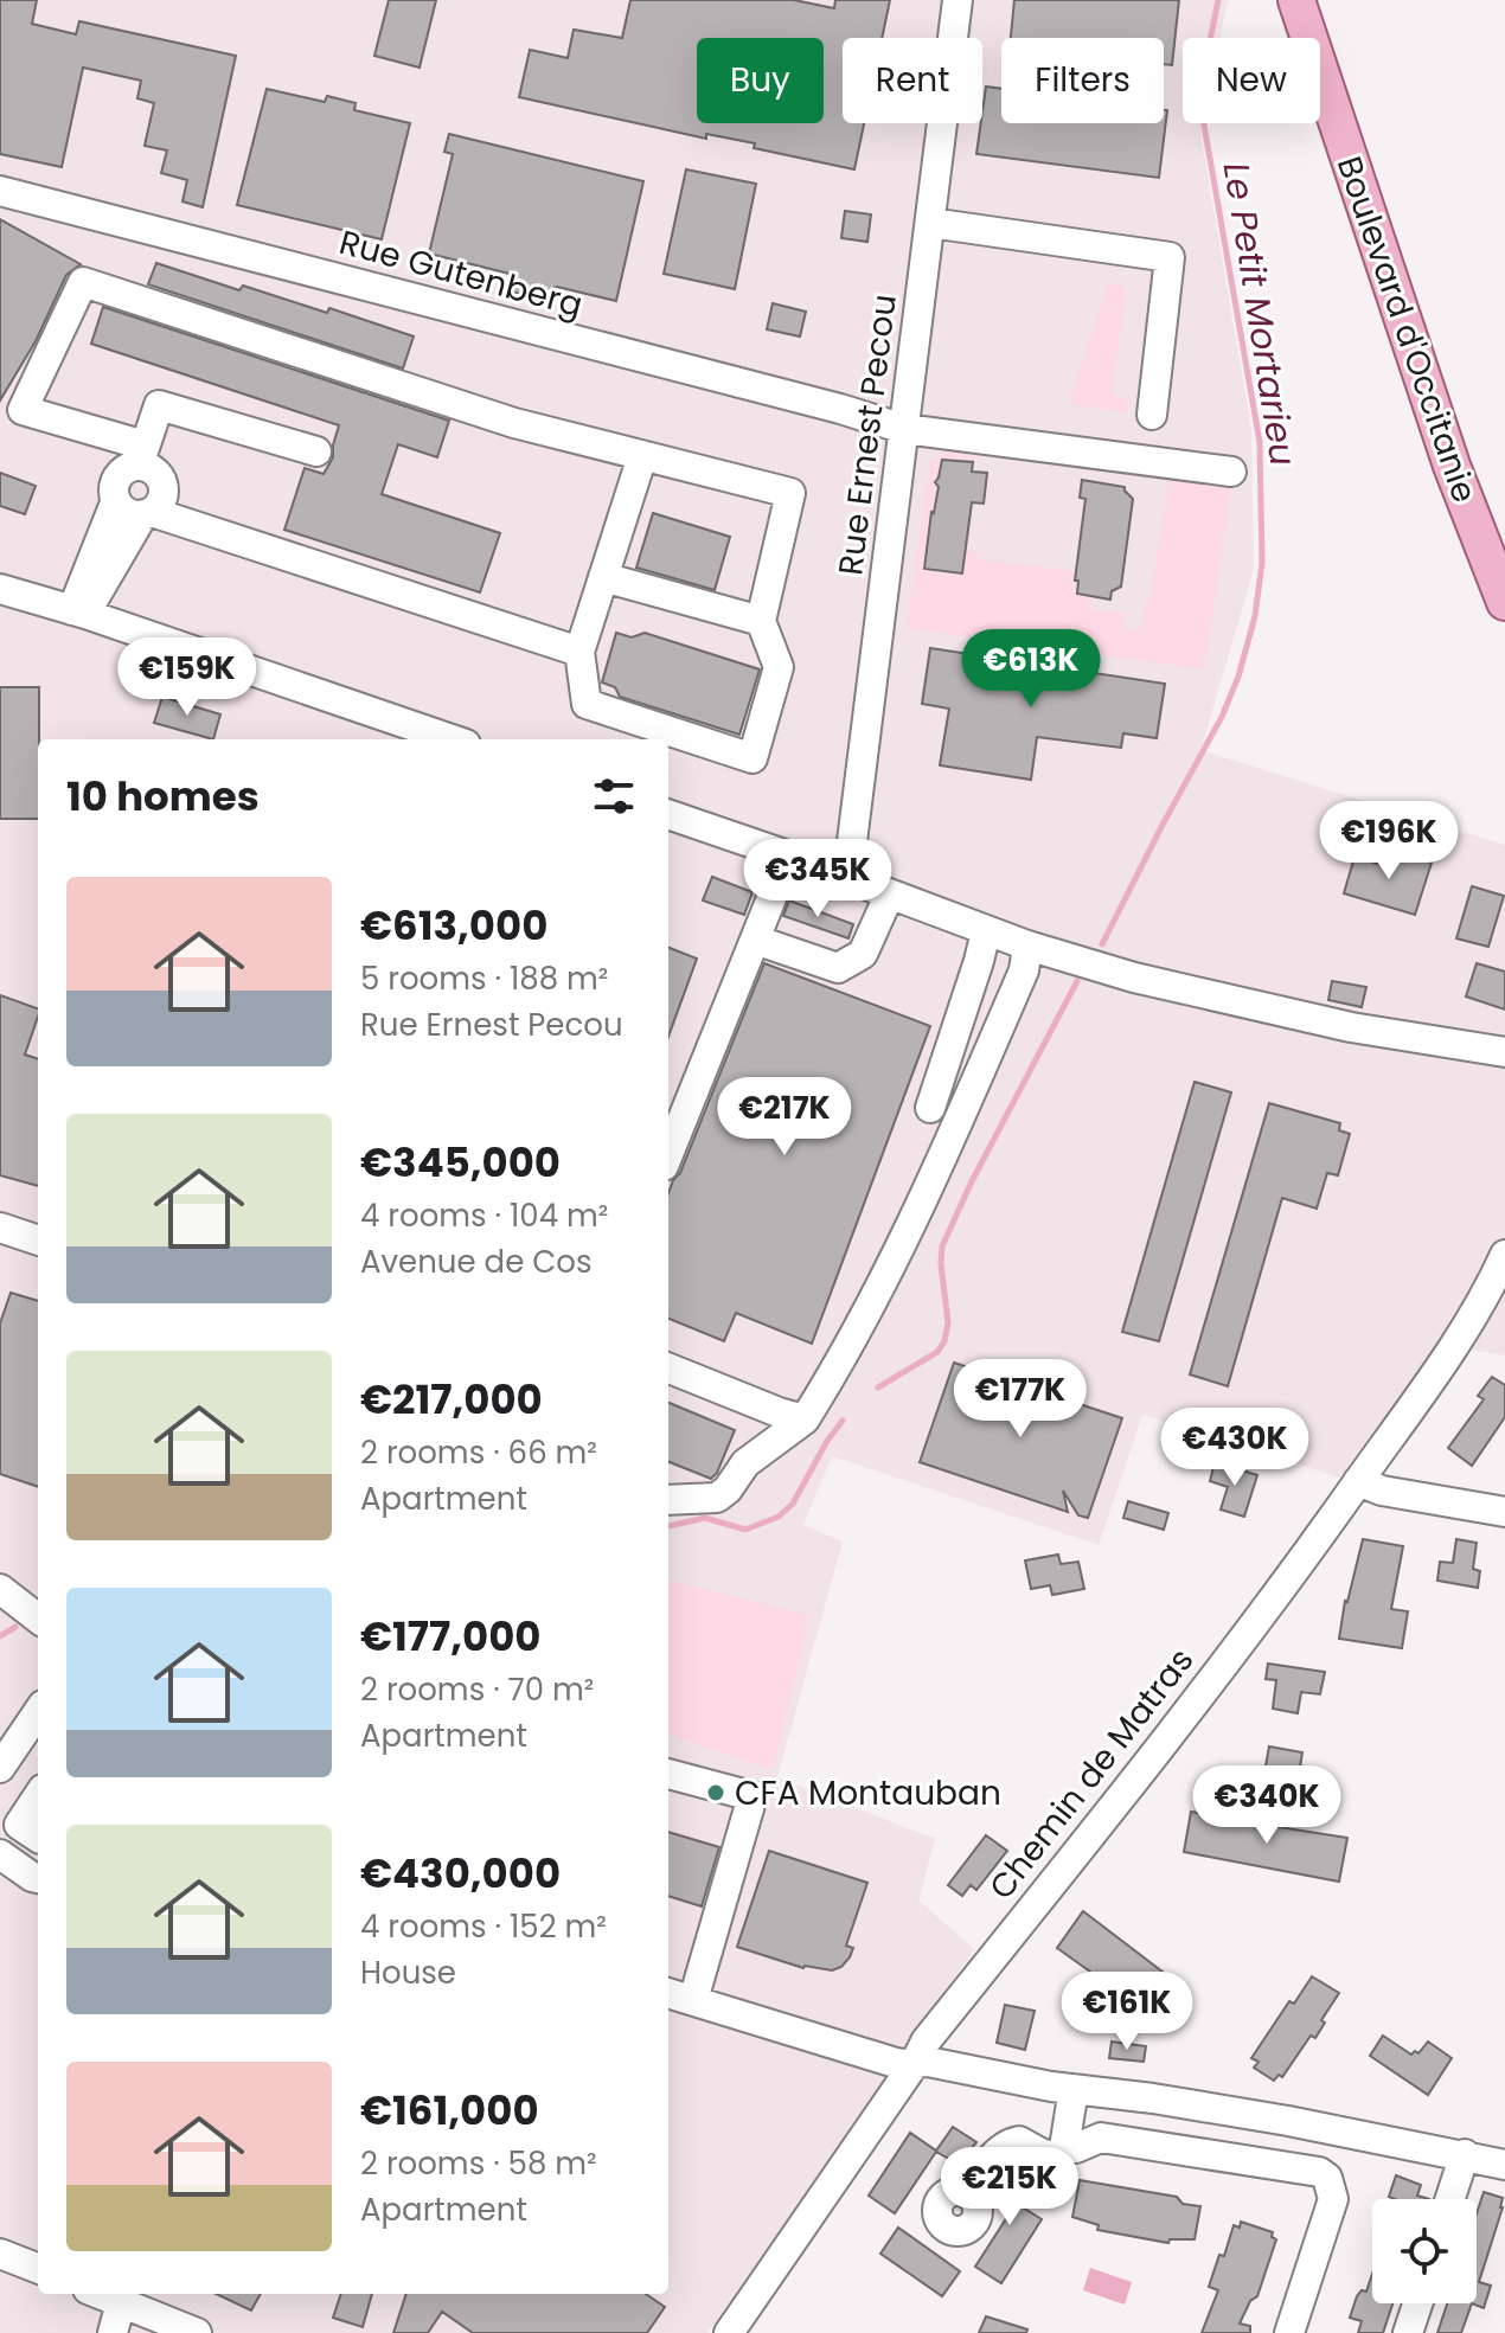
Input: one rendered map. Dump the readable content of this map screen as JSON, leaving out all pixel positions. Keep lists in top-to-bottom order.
{
  "streets": {
    "main road": ["Boulevard d'Occitanie"],
    "street": ["Rue Gutenberg", "Rue Ernest Pecou", "Chemin de Matras"]
  },
  "crossings": [
    ["Rue Gutenberg", "Rue Ernest Pecou"]
  ],
  "water": ["Le Petit Mortarieu"],
  "places": ["CFA Montauban"],
  "page": {
    "chip": [
      "Buy",
      "Rent",
      "Filters",
      "New"
    ],
    "price": [
      "€613K",
      "€159K",
      "€196K",
      "€345K",
      "€217K",
      "€177K",
      "€430K",
      "€340K",
      "€161K",
      "€215K"
    ],
    "heading": "10 homes",
    "list": [
      {
        "name": "€613,000",
        "note": "5 rooms · 188 m² · Rue Ernest Pecou"
      },
      {
        "name": "€345,000",
        "note": "4 rooms · 104 m² · Avenue de Cos"
      },
      {
        "name": "€217,000",
        "note": "2 rooms · 66 m² · Apartment"
      },
      {
        "name": "€177,000",
        "note": "2 rooms · 70 m² · Apartment"
      },
      {
        "name": "€430,000",
        "note": "4 rooms · 152 m² · House"
      },
      {
        "name": "€161,000",
        "note": "2 rooms · 58 m² · Apartment"
      }
    ]
  }
}
